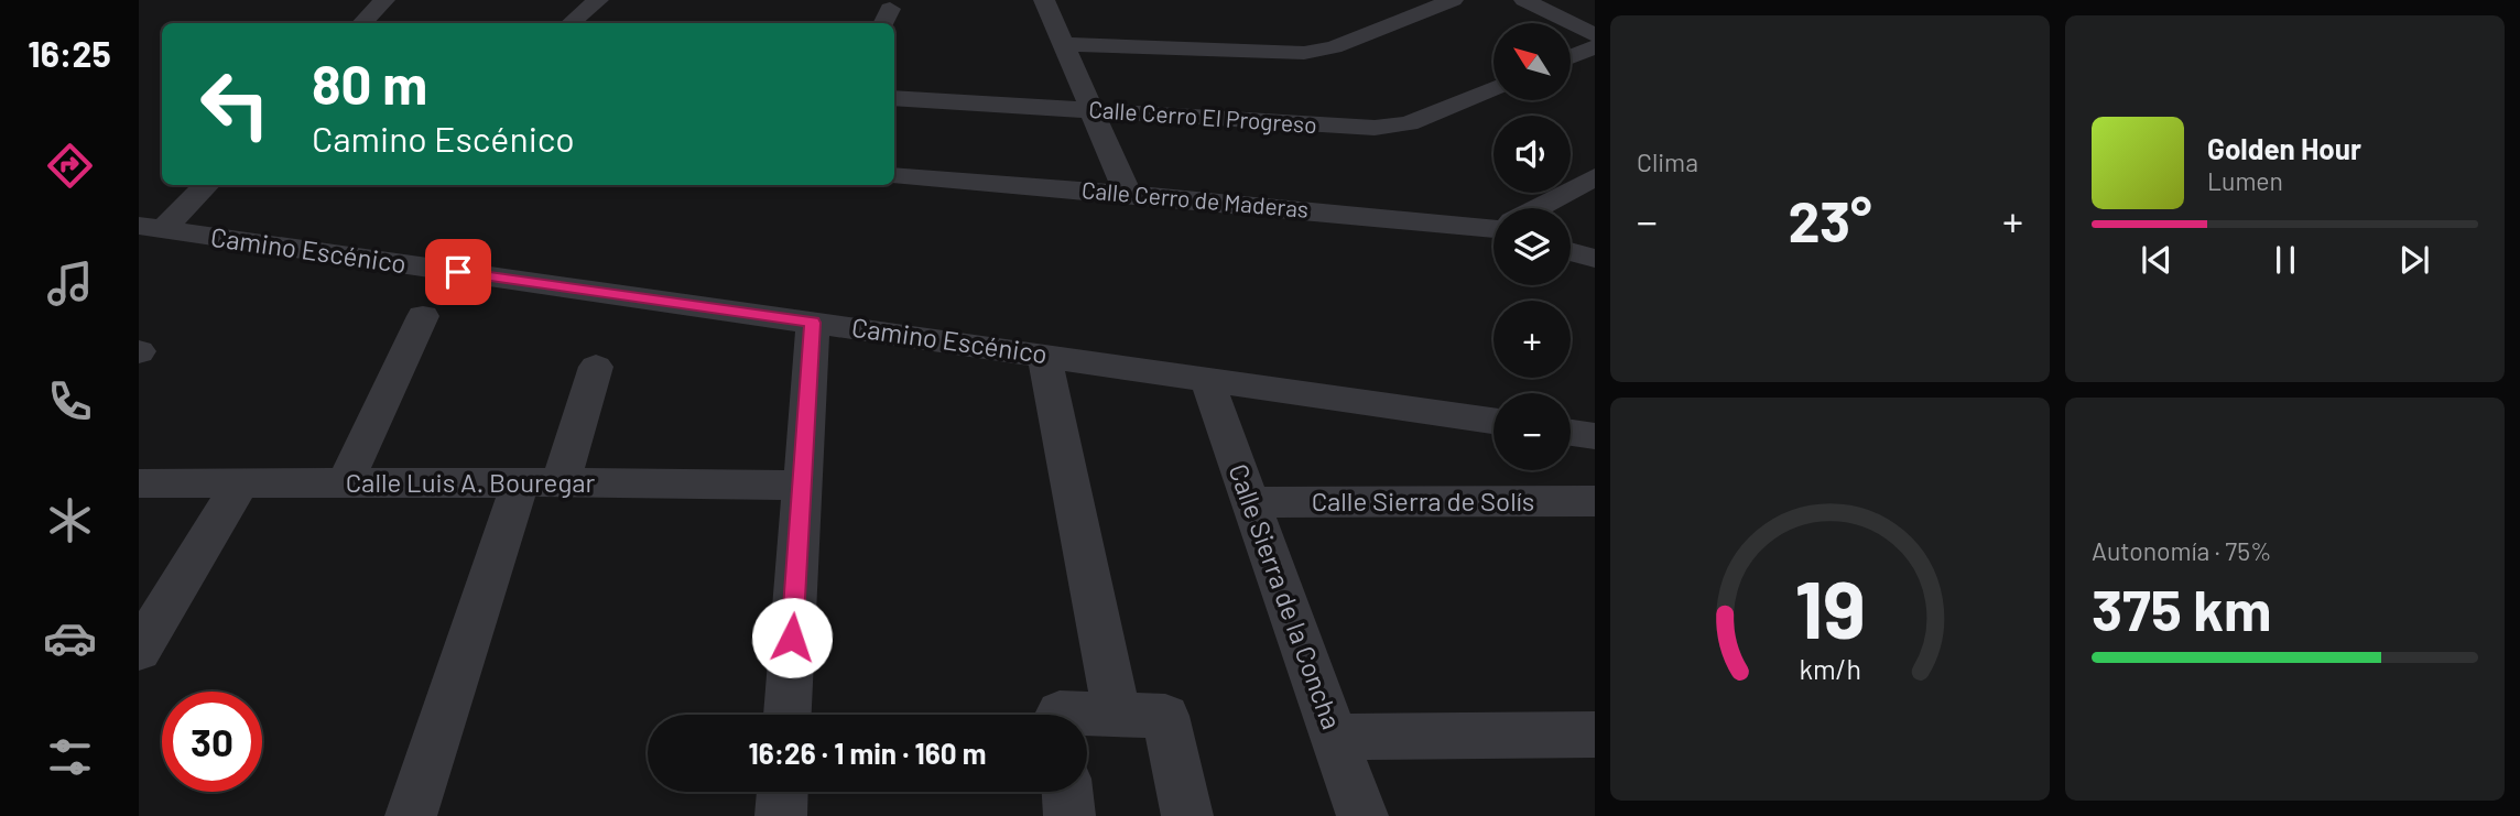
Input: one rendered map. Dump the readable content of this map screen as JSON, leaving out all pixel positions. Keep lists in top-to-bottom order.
{
  "streets": {
    "street": [
      "Calle Cerro El Progreso",
      "Calle Cerro de Maderas",
      "Camino Escénico",
      "Calle Luis A. Bouregar",
      "Calle Sierra de Solís",
      "Calle Sierra de la Concha"
    ]
  },
  "crossings": [
    ["Camino Escénico", "Calle Sierra de la Concha"],
    ["Calle Sierra de Solís", "Calle Sierra de la Concha"]
  ],
  "north": "top left",
  "page": {
    "tabs": "16:25",
    "tile": [
      "Clima",
      ["Autonomía · 75%", "375 km"]
    ],
    "map_buttons": ["+", "−"],
    "turn": ["80 m", "Camino Escénico"],
    "song": ["Golden Hour", "Lumen"],
    "heat": ["−", "23°", "+"],
    "limit": "30",
    "trip": "16:26 · 1 min · 160 m",
    "gauge": ["19", "km/h"]
  }
}
